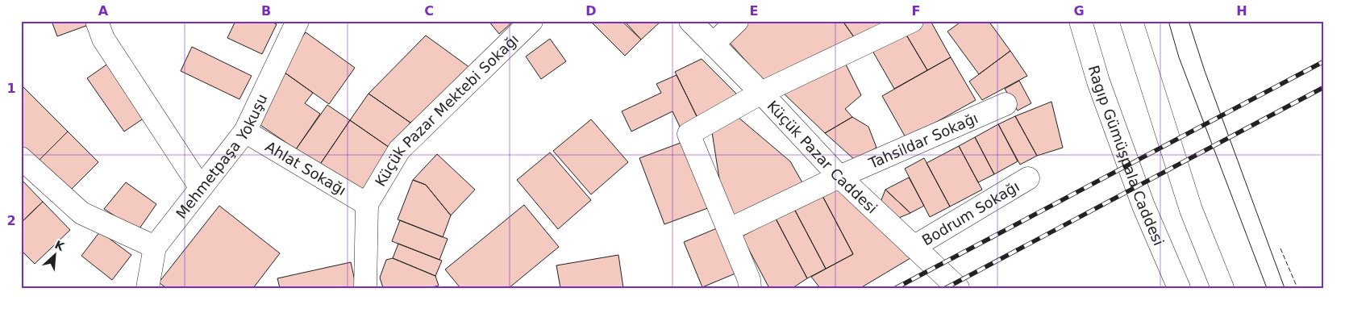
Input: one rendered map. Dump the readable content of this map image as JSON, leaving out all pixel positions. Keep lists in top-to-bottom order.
{
  "streets": {
    "street": [
      "Küçük Pazar Mektebi Sokağı",
      "Tahsildar Sokağı",
      "Mehmetpaşa Yokuşu",
      "Ragıp Gümüşpala Caddesi",
      "Küçük Pazar Caddesi",
      "Ahlat Sokağı",
      "Bodrum Sokağı"
    ]
  },
  "crossings": [
    ["Küçük Pazar Mektebi Sokağı", "Ahlat Sokağı"],
    ["Tahsildar Sokağı", "Küçük Pazar Caddesi"],
    ["Mehmetpaşa Yokuşu", "Ahlat Sokağı"],
    ["Küçük Pazar Caddesi", "Bodrum Sokağı"]
  ],
  "north": "top right",
  "grid": {
    "columns": [
      "A",
      "B",
      "C",
      "D",
      "E",
      "F",
      "G",
      "H"
    ],
    "rows": ["1", "2"]
  }
}
